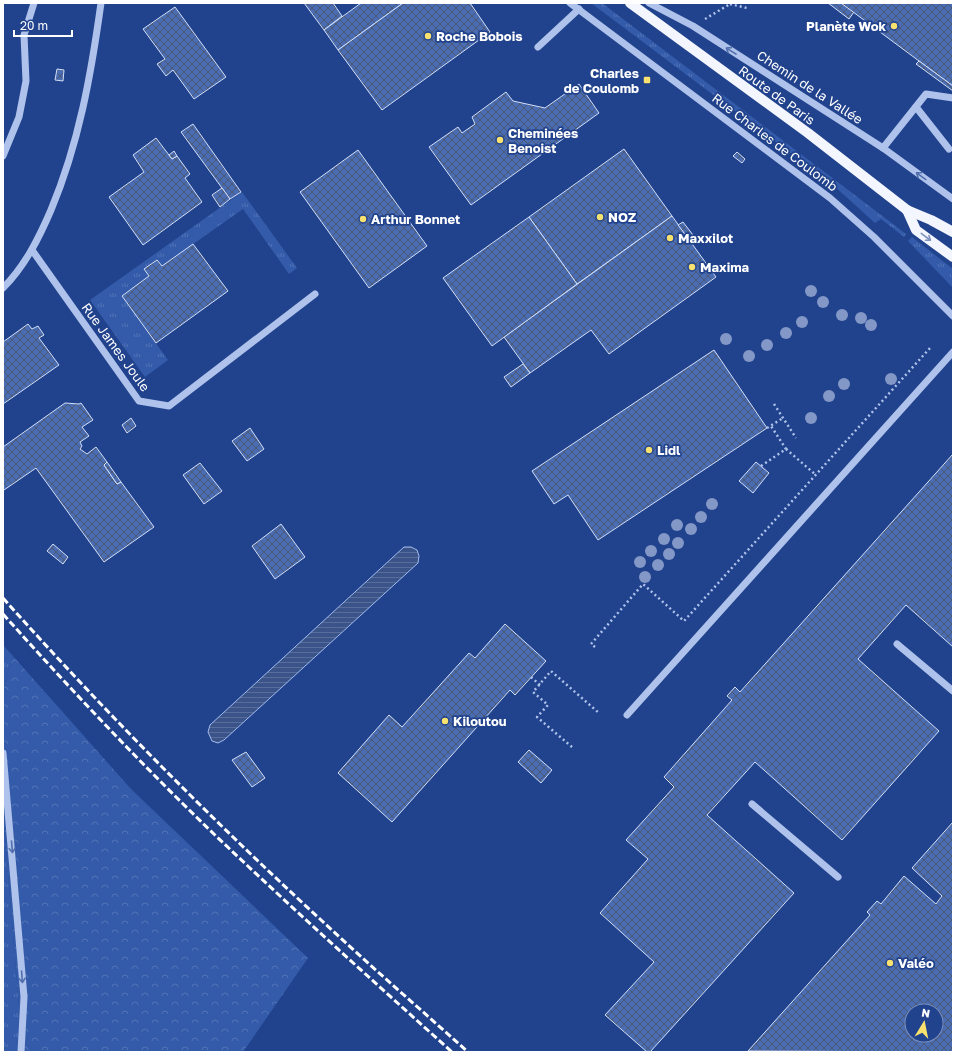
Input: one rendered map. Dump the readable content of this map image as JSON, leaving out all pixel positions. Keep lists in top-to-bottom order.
{
  "streets": {
    "main road": ["Route de Paris"],
    "street": ["Chemin de la Vallée", "Rue Charles de Coulomb", "Rue James Joule"]
  },
  "one_way": ["Chemin de la Vallée"],
  "places": {
    "other": [
      "Planète Wok",
      "Roche Bobois",
      "Cheminées Benoist",
      "NOZ",
      "Arthur Bonnet",
      "Maxxilot",
      "Maxima",
      "Lidl",
      "Kiloutou",
      "Valéo"
    ],
    "transit": ["Charles de Coulomb"]
  },
  "scale_bar": "20 m",
  "north": "top"
}
